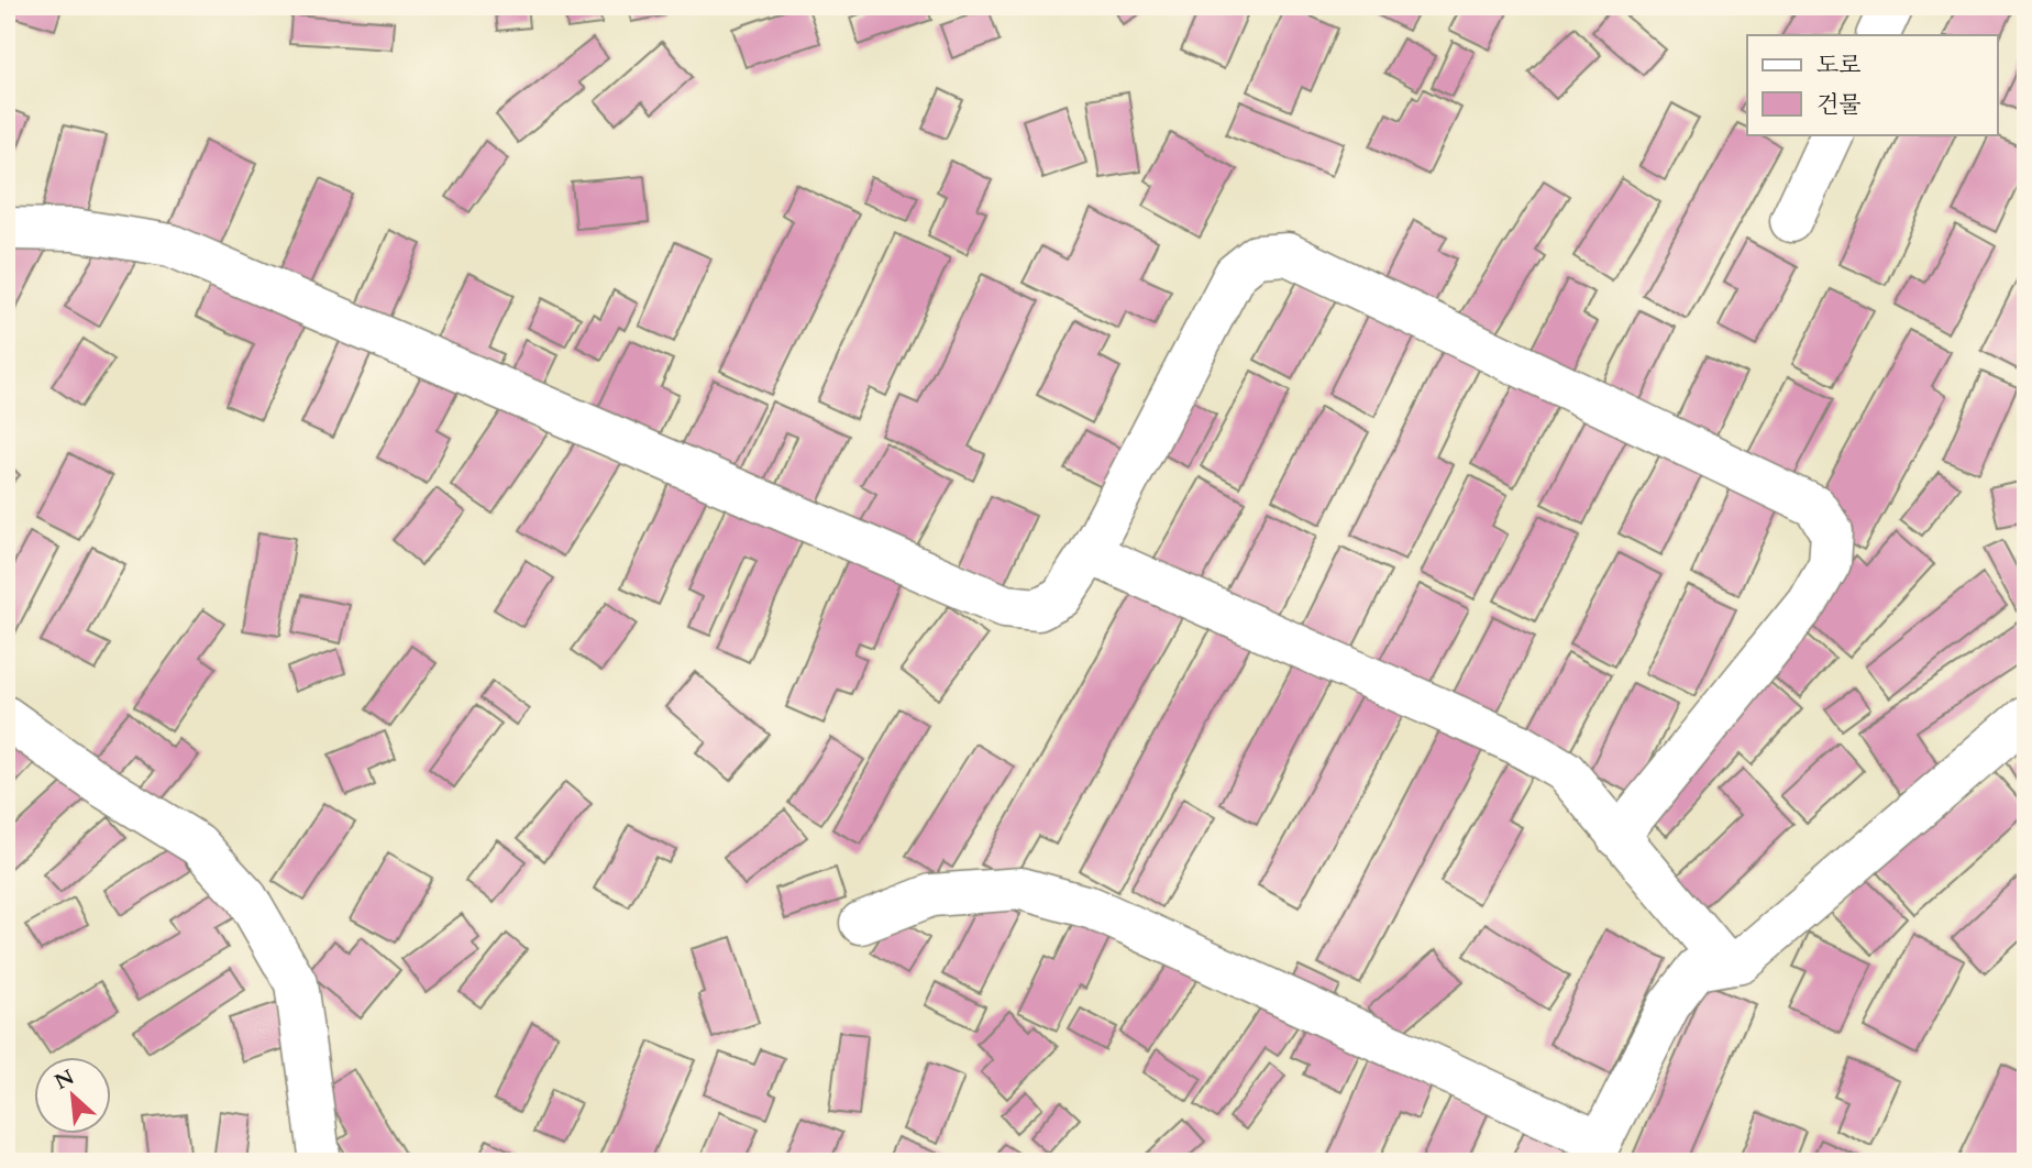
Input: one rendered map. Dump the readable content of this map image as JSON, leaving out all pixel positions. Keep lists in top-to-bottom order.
{
  "legend": ["도로", "건물"],
  "north": "top left"
}
